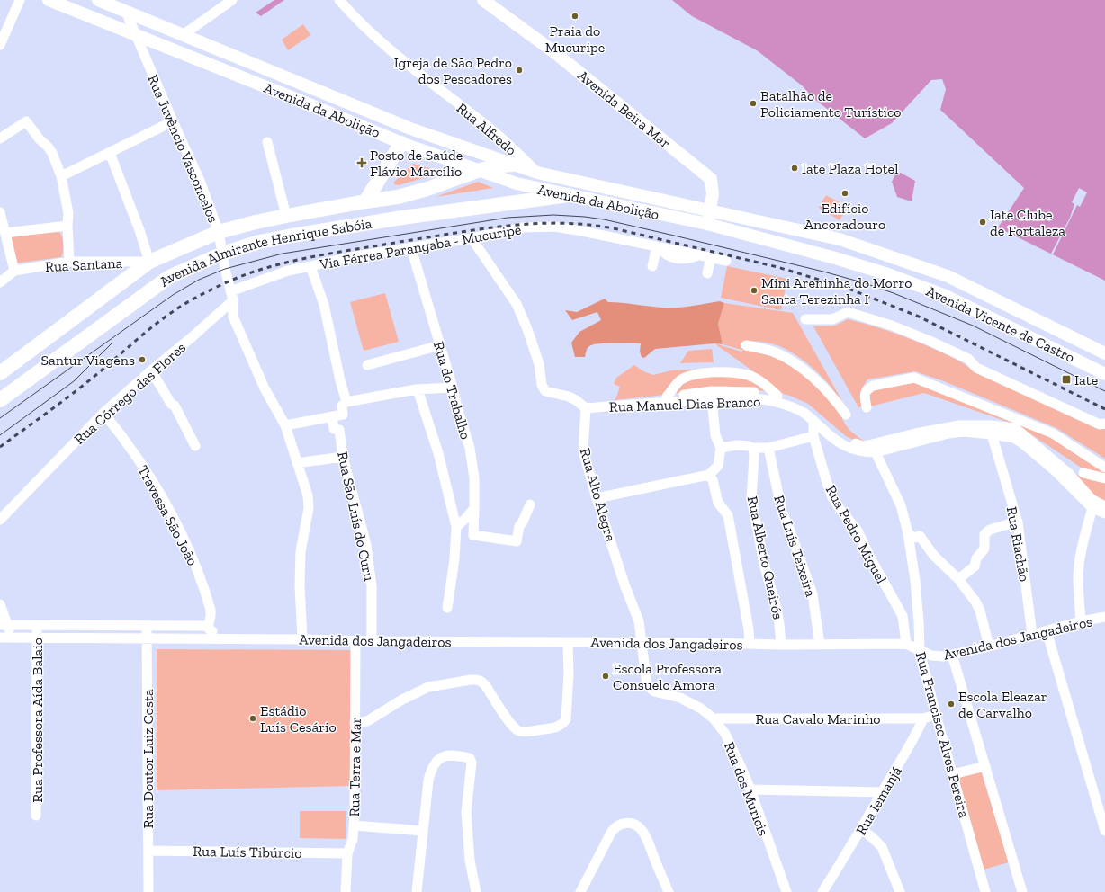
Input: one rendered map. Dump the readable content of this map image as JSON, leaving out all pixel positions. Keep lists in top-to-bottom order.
{
  "streets": {
    "highway": ["Avenida Almirante Henrique Sabóia"],
    "main road": ["Avenida Beira Mar", "Avenida da Abolição", "Avenida Vicente de Castro"],
    "street": [
      "Rua Alfredo",
      "Rua Juvêncio Vasconcelos",
      "Via Férrea Parangaba - Mucuripe",
      "Rua Santana",
      "Rua do Trabalho",
      "Rua Córrego das Flores",
      "Rua Manuel Dias Branco",
      "Rua Alto Alegre",
      "Travessa São João",
      "Rua São Luís do Curu",
      "Rua Pedro Miguel",
      "Rua Riachão",
      "Rua Luís Teixeira",
      "Rua Alberto Queirós",
      "Avenida dos Jangadeiros",
      "Rua Cavalo Marinho",
      "Rua Professora Aída Balaio",
      "Rua Francisco Alves Pereira",
      "Rua Doutor Luiz Costa",
      "Rua Terra e Mar",
      "Rua dos Muricis",
      "Rua Iemanjá",
      "Rua Luís Tibúrcio"
    ]
  },
  "crossings": [
    ["Avenida Beira Mar", "Avenida da Abolição"],
    ["Avenida Beira Mar", "Avenida Vicente de Castro"],
    ["Avenida da Abolição", "Rua Alfredo"],
    ["Avenida da Abolição", "Rua Juvêncio Vasconcelos"],
    ["Avenida da Abolição", "Avenida Almirante Henrique Sabóia"],
    ["Avenida da Abolição", "Avenida Vicente de Castro"],
    ["Rua Juvêncio Vasconcelos", "Via Férrea Parangaba - Mucuripe"],
    ["Rua Juvêncio Vasconcelos", "Avenida Almirante Henrique Sabóia"],
    ["Rua Juvêncio Vasconcelos", "Rua Córrego das Flores"],
    ["Rua Juvêncio Vasconcelos", "Avenida dos Jangadeiros"],
    ["Via Férrea Parangaba - Mucuripe", "Rua do Trabalho"],
    ["Via Férrea Parangaba - Mucuripe", "Rua Córrego das Flores"],
    ["Avenida Almirante Henrique Sabóia", "Rua Santana"],
    ["Rua Córrego das Flores", "Travessa São João"],
    ["Rua Manuel Dias Branco", "Rua Alto Alegre"],
    ["Rua Manuel Dias Branco", "Rua Pedro Miguel"],
    ["Rua Manuel Dias Branco", "Rua Riachão"],
    ["Rua Manuel Dias Branco", "Rua Francisco Alves Pereira"],
    ["Rua Alto Alegre", "Avenida dos Jangadeiros"],
    ["Rua Alto Alegre", "Rua dos Muricis"],
    ["Rua São Luís do Curu", "Avenida dos Jangadeiros"],
    ["Rua Pedro Miguel", "Avenida dos Jangadeiros"],
    ["Rua Riachão", "Avenida dos Jangadeiros"],
    ["Rua Luís Teixeira", "Avenida dos Jangadeiros"],
    ["Rua Alberto Queirós", "Avenida dos Jangadeiros"],
    ["Avenida dos Jangadeiros", "Rua Professora Aída Balaio"],
    ["Avenida dos Jangadeiros", "Rua Francisco Alves Pereira"],
    ["Avenida dos Jangadeiros", "Rua Doutor Luiz Costa"],
    ["Avenida dos Jangadeiros", "Rua Terra e Mar"],
    ["Avenida dos Jangadeiros", "Rua dos Muricis"],
    ["Rua Cavalo Marinho", "Rua dos Muricis"],
    ["Rua Cavalo Marinho", "Rua Iemanjá"],
    ["Rua Doutor Luiz Costa", "Rua Luís Tibúrcio"],
    ["Rua Terra e Mar", "Rua Luís Tibúrcio"]
  ],
  "places": {
    "other": [
      "Praia do Mucuripe",
      "Igreja de São Pedro dos Pescadores",
      "Batalhão de Policiamento Turístico",
      "Iate Plaza Hotel",
      "Edifício Ancoradouro",
      "Iate Clube de Fortaleza",
      "Mini Areninha do Morro Santa Terezinha I",
      "Santur Viagens",
      "Escola Professora Consuelo Amora",
      "Escola Eleazar de Carvalho",
      "Estádio Luís Cesário"
    ],
    "health": ["Posto de Saúde Flávio Marcílio"],
    "transit": ["Iate"]
  }
}
